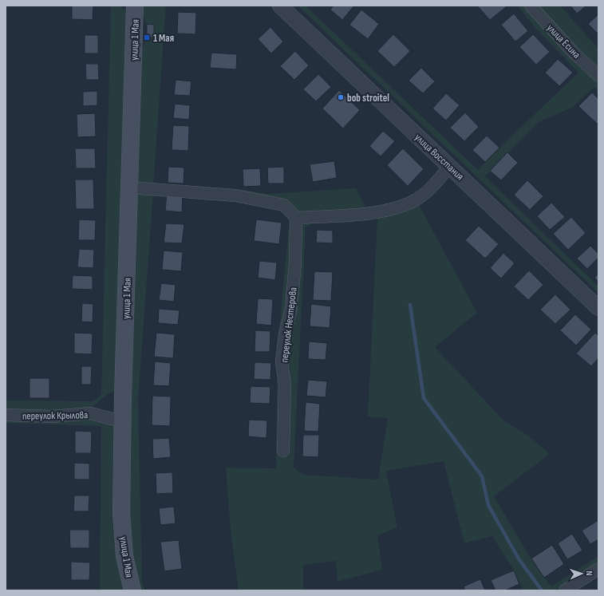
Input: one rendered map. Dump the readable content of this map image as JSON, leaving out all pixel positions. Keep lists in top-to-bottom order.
{
  "streets": {
    "main road": ["улица 1 Мая"],
    "street": [
      "улица Есина",
      "улица Восстания",
      "переулок Нестерова",
      "переулок Крылова"
    ]
  },
  "crossings": [
    ["улица 1 Мая", "переулок Крылова"]
  ],
  "places": {
    "transit": ["1 Мая"],
    "other": ["bob stroitel"]
  },
  "north": "right"
}
